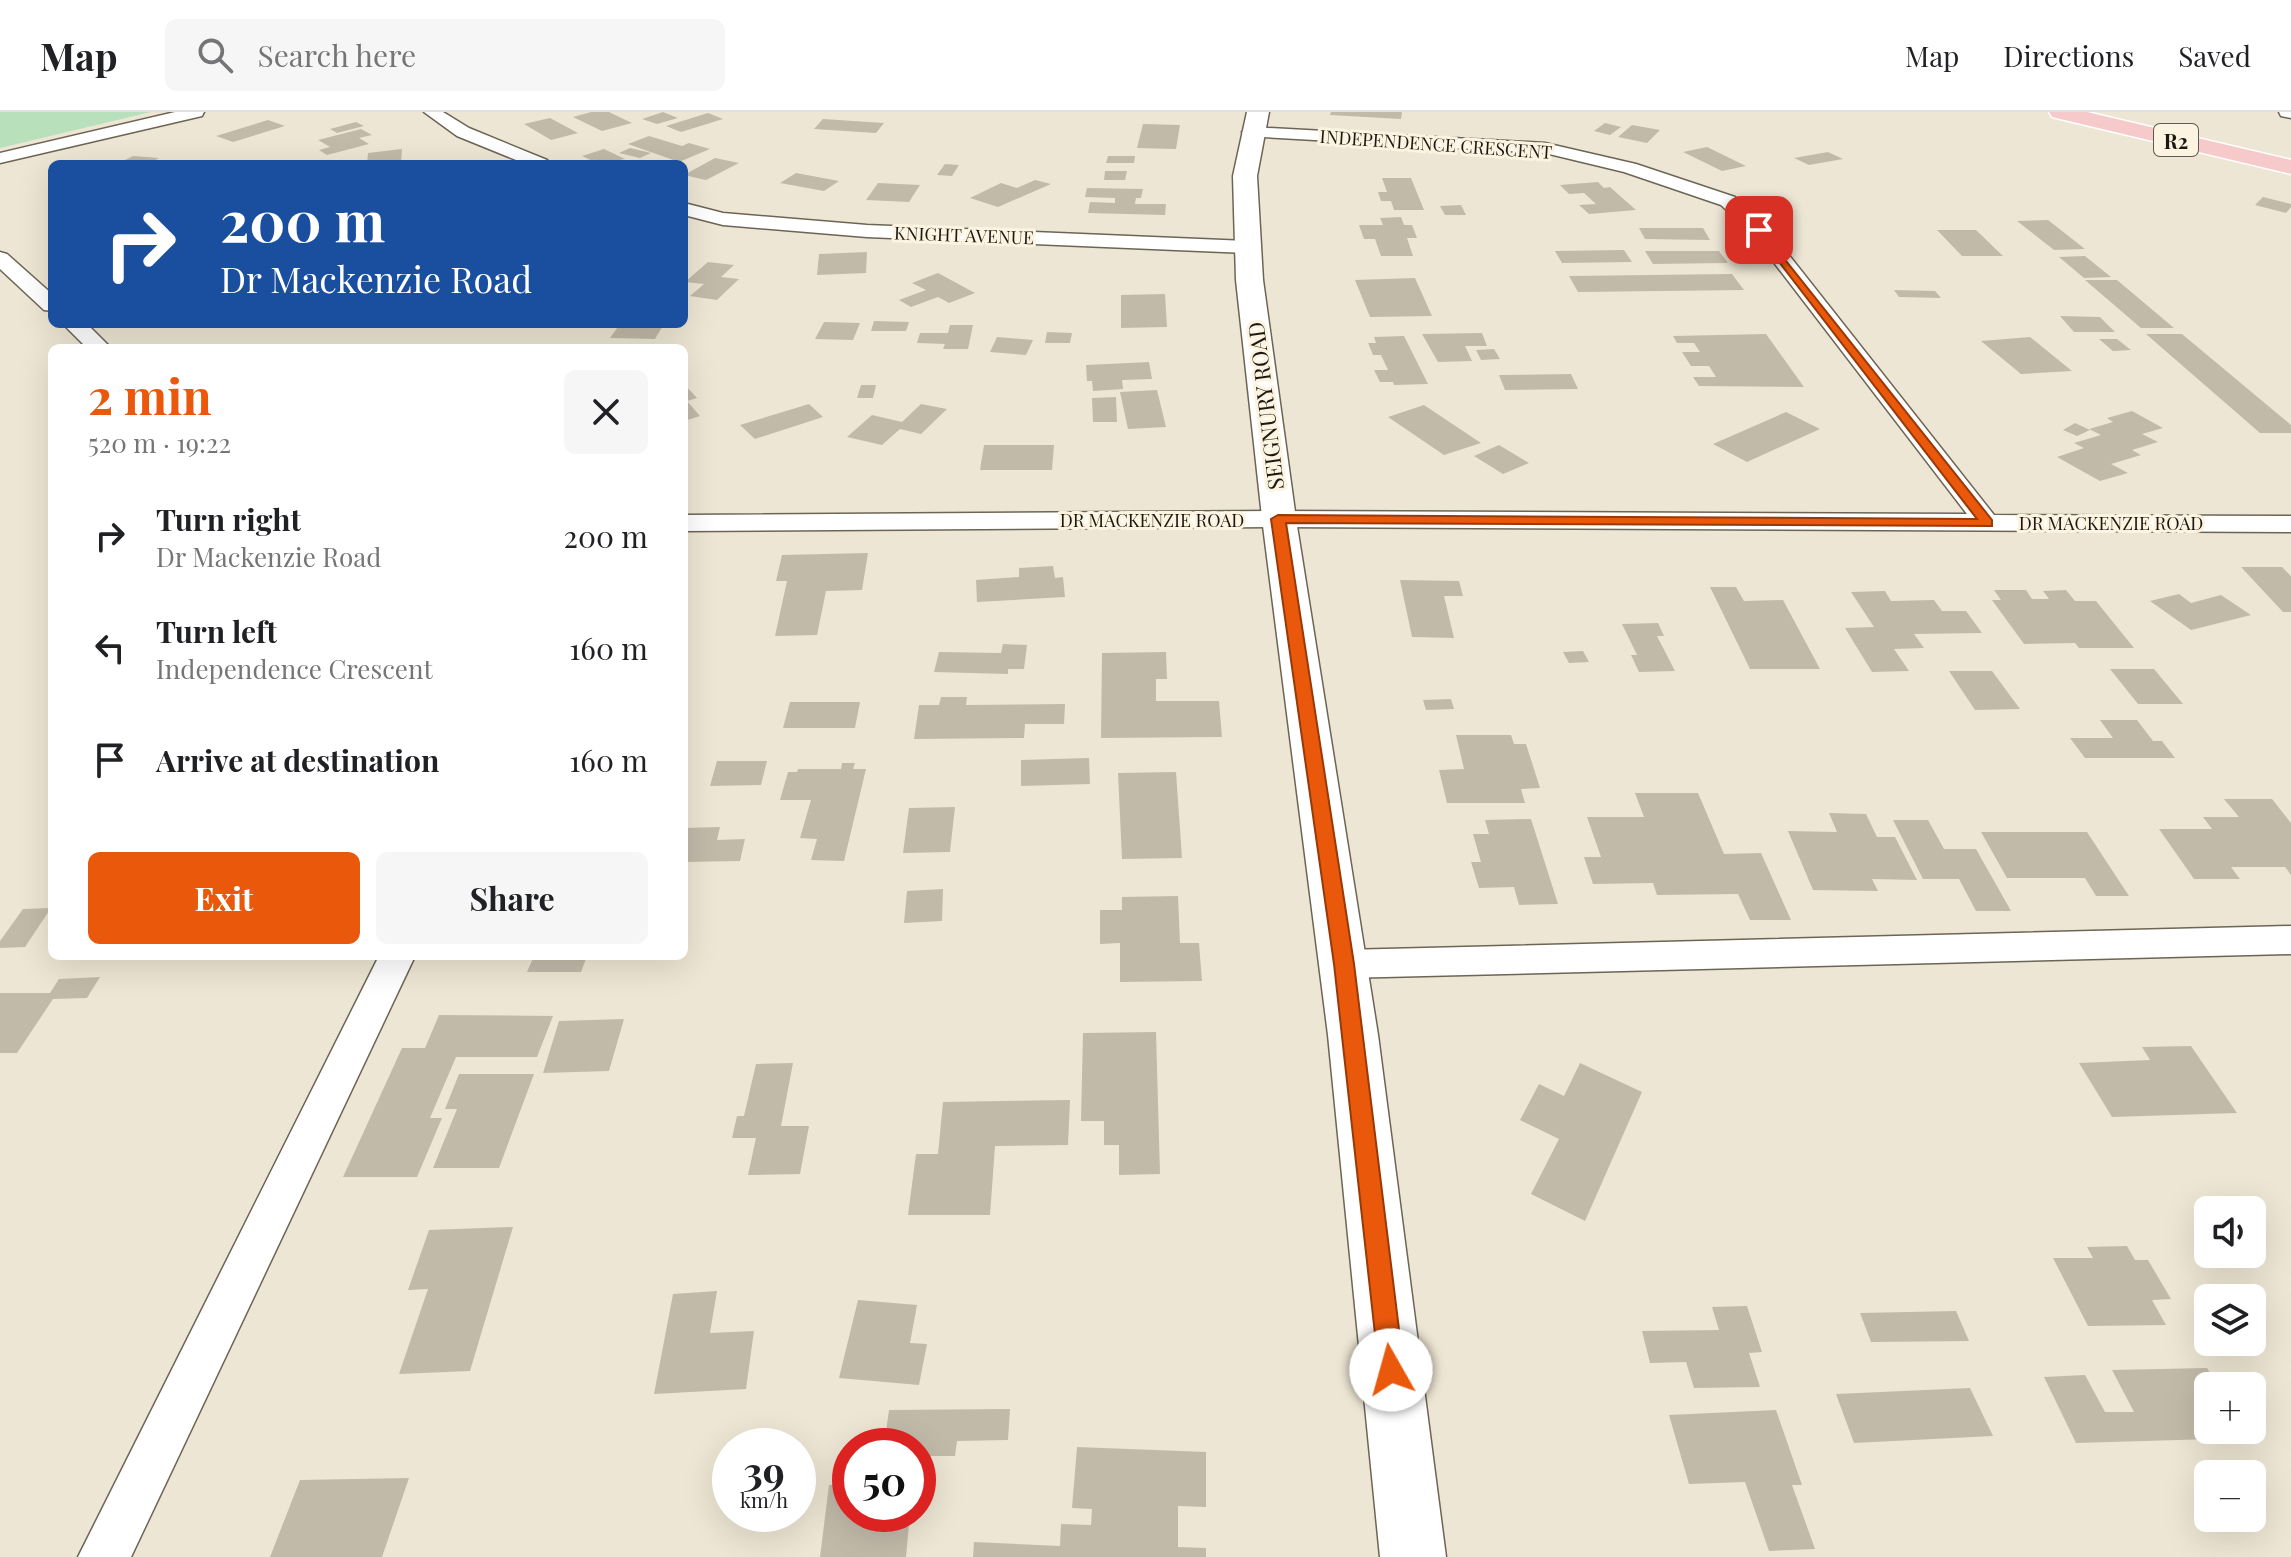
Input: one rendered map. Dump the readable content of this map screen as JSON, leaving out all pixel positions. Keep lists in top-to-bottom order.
{
  "streets": {
    "highway": ["R2"],
    "main road": ["SEIGNURY ROAD"],
    "street": ["INDEPENDENCE CRESCENT", "KNIGHT AVENUE", "DR MACKENZIE ROAD"]
  },
  "crossings": [
    ["INDEPENDENCE CRESCENT", "SEIGNURY ROAD"],
    ["INDEPENDENCE CRESCENT", "DR MACKENZIE ROAD"],
    ["KNIGHT AVENUE", "SEIGNURY ROAD"],
    ["SEIGNURY ROAD", "DR MACKENZIE ROAD"]
  ],
  "page": {
    "header": "Map",
    "search": "Search here",
    "nav": ["Map", "Directions", "Saved"],
    "turn": ["200 m", "Dr Mackenzie Road"],
    "heading": ["2 min", "520 m · 19:22"],
    "list": [
      {
        "name": "Turn right",
        "note": "Dr Mackenzie Road",
        "value": "200 m"
      },
      {
        "name": "Turn left",
        "note": "Independence Crescent",
        "value": "160 m"
      },
      {
        "name": "Arrive at destination",
        "value": "160 m"
      }
    ],
    "buttons": ["Exit", "Share"],
    "map_buttons": ["+", "−"],
    "speed": "39 km/h",
    "limit": "50"
  }
}
